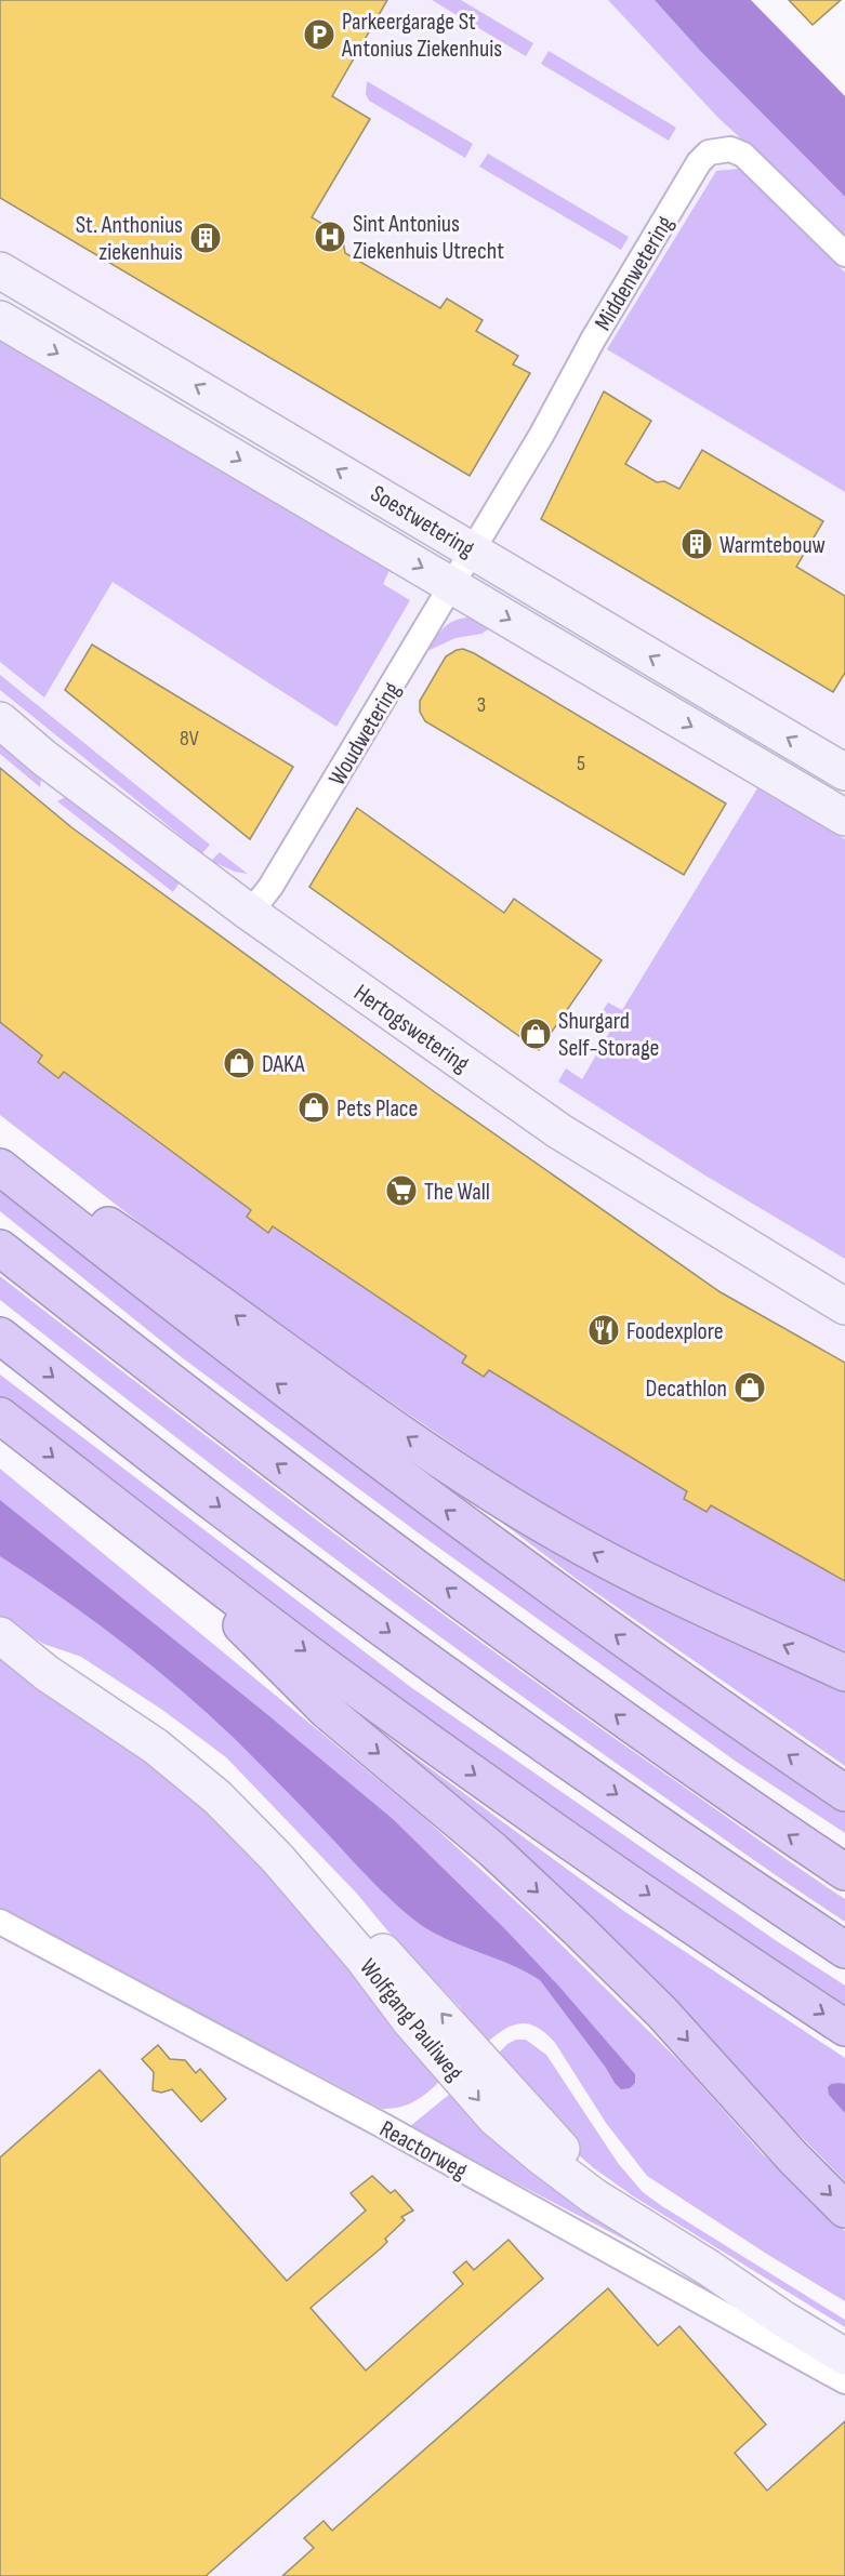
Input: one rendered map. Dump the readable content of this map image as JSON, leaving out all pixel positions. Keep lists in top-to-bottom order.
{
  "streets": {
    "main road": ["Soestwetering", "Hertogswetering", "Wolfgang Pauliweg"],
    "street": ["Middenwetering", "Woudwetering", "Reactorweg"]
  },
  "crossings": [
    ["Middenwetering", "Soestwetering"],
    ["Middenwetering", "Woudwetering"],
    ["Soestwetering", "Woudwetering"],
    ["Woudwetering", "Hertogswetering"]
  ],
  "places": {
    "parking": ["Parkeergarage St Antonius Ziekenhuis"],
    "hospital": ["Sint Antonius Ziekenhuis Utrecht"],
    "building": ["St. Anthonius ziekenhuis", "Warmtebouw"],
    "shop": [
      "Shurgard Self-Storage",
      "DAKA",
      "Pets Place",
      "Decathlon"
    ],
    "supermarket": ["The Wall"],
    "restaurant": ["Foodexplore"]
  },
  "house_numbers": ["3", "8V", "5"]
}
